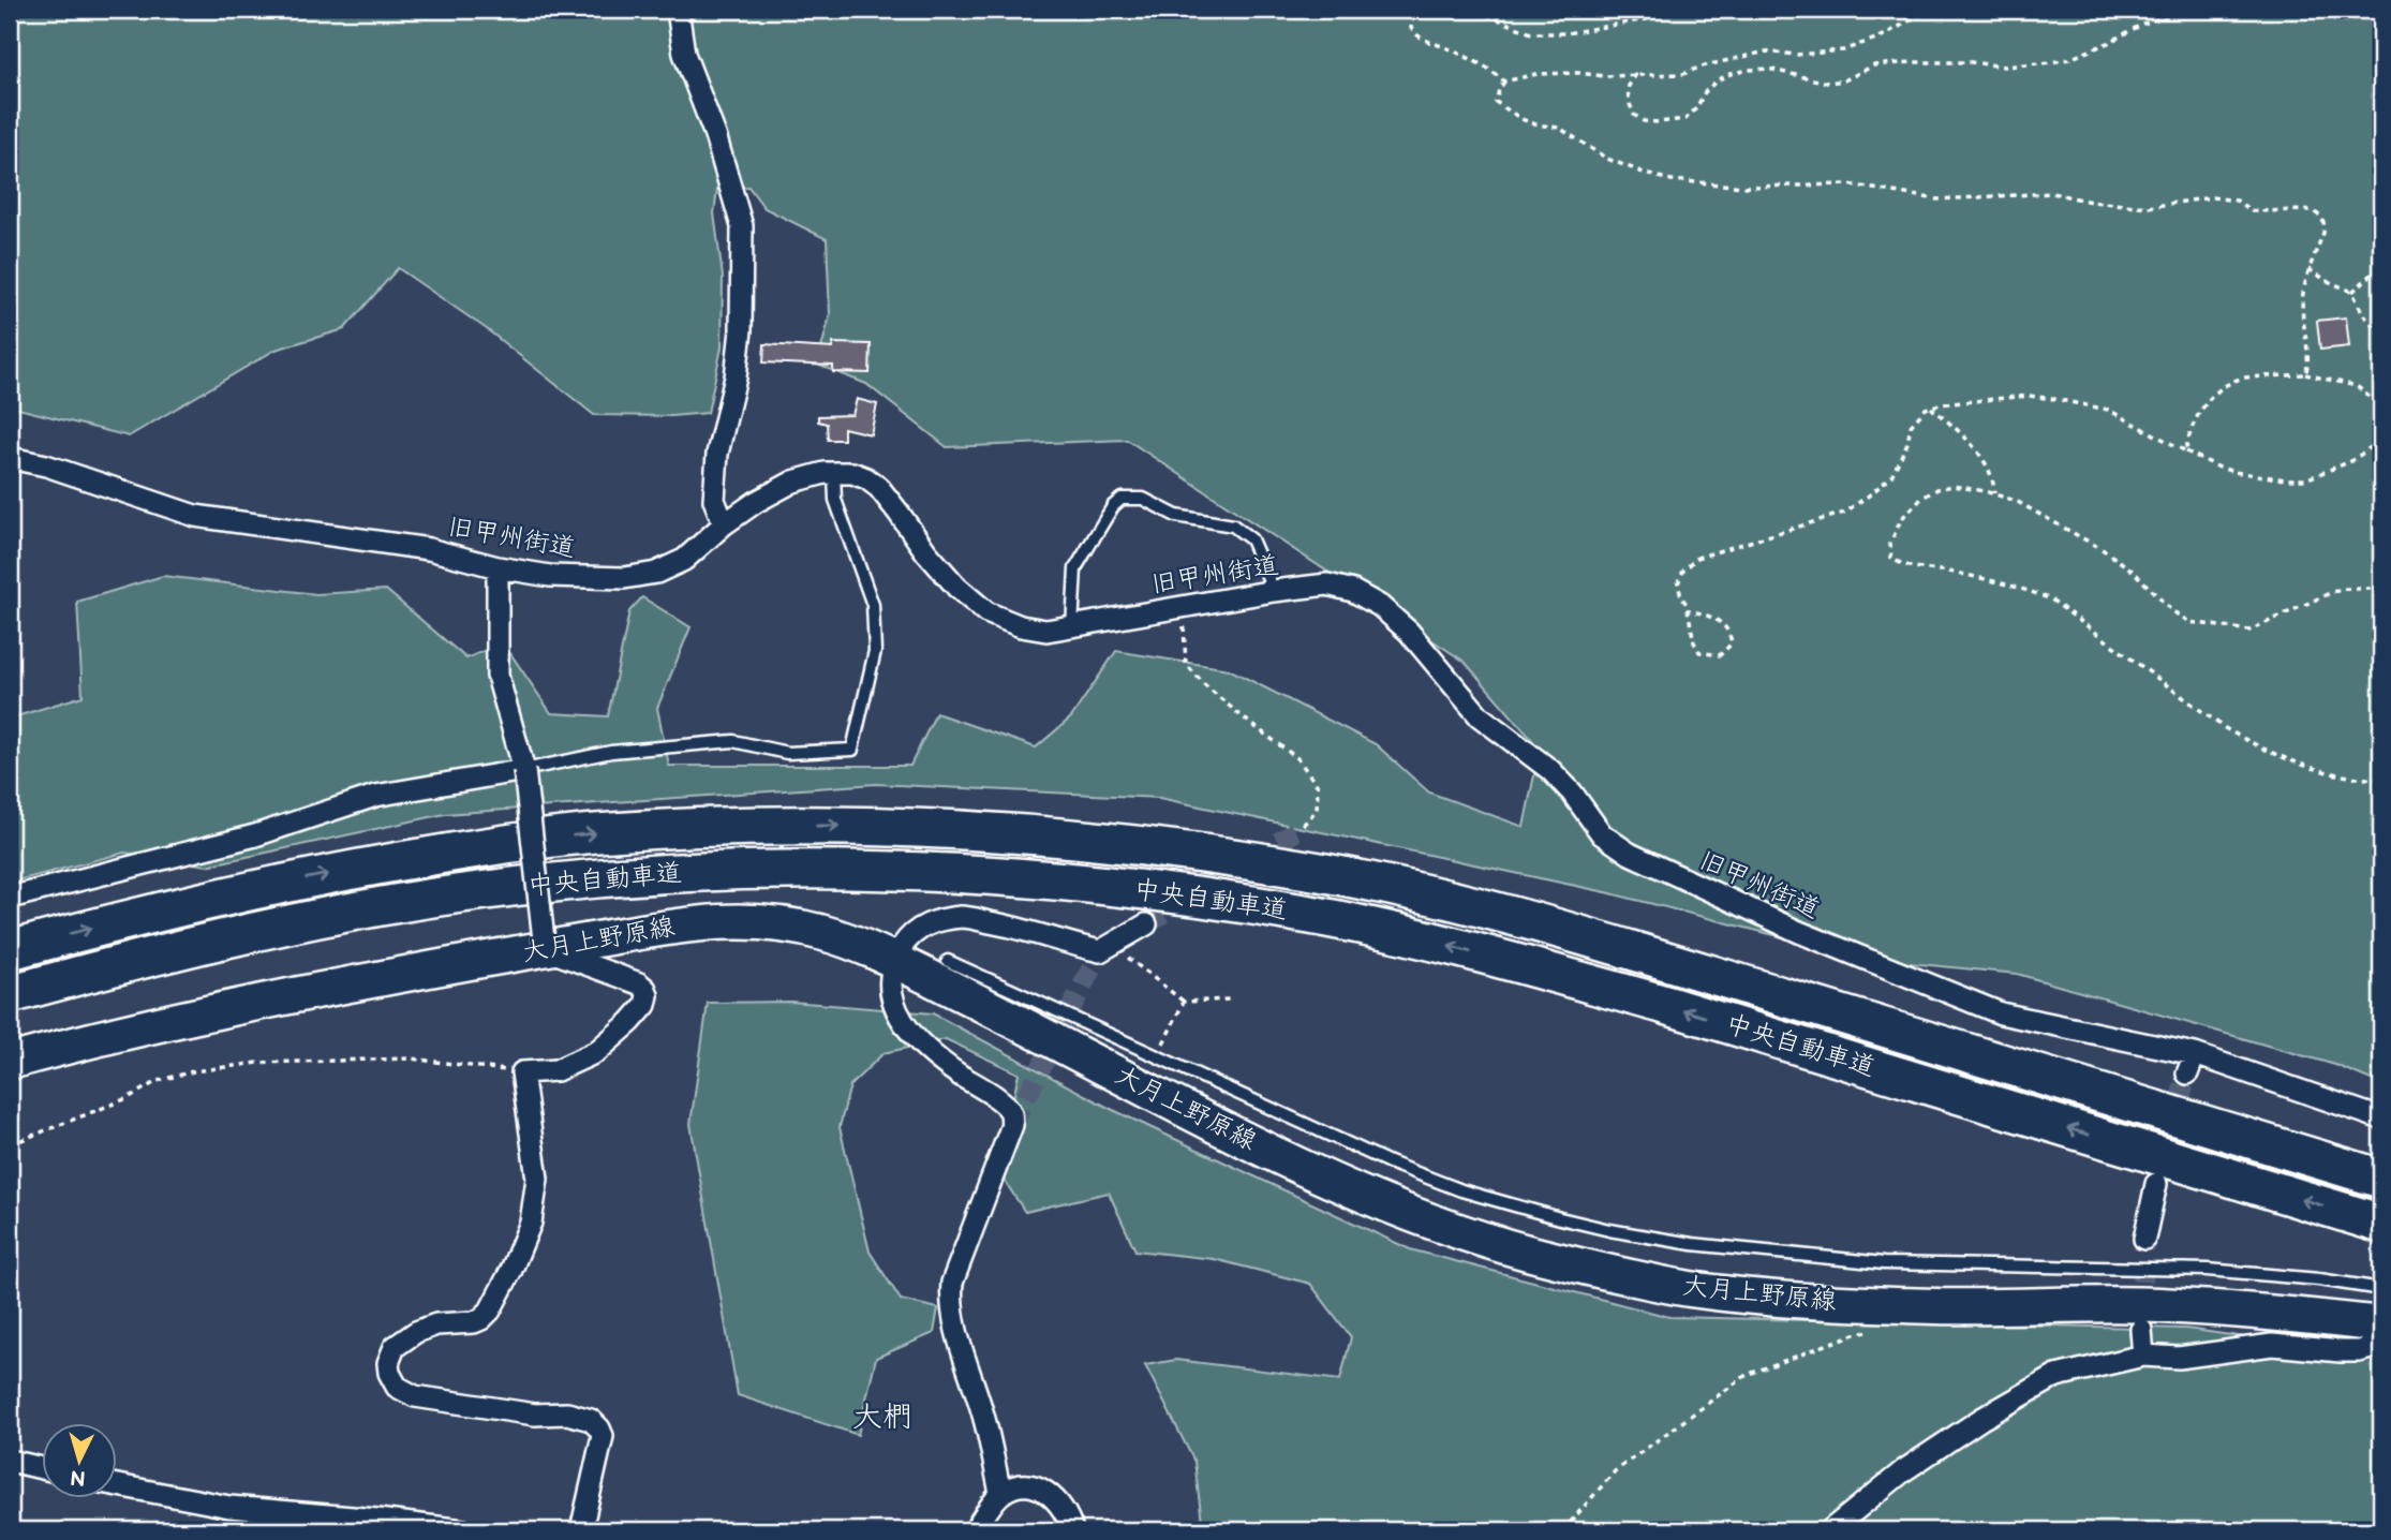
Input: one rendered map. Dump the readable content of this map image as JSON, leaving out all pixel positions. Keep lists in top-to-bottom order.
{
  "streets": {
    "highway": ["中央自動車道"],
    "main road": ["大月上野原線"],
    "street": ["旧甲州街道"]
  },
  "districts": ["大椚"],
  "north": "bottom"
}
